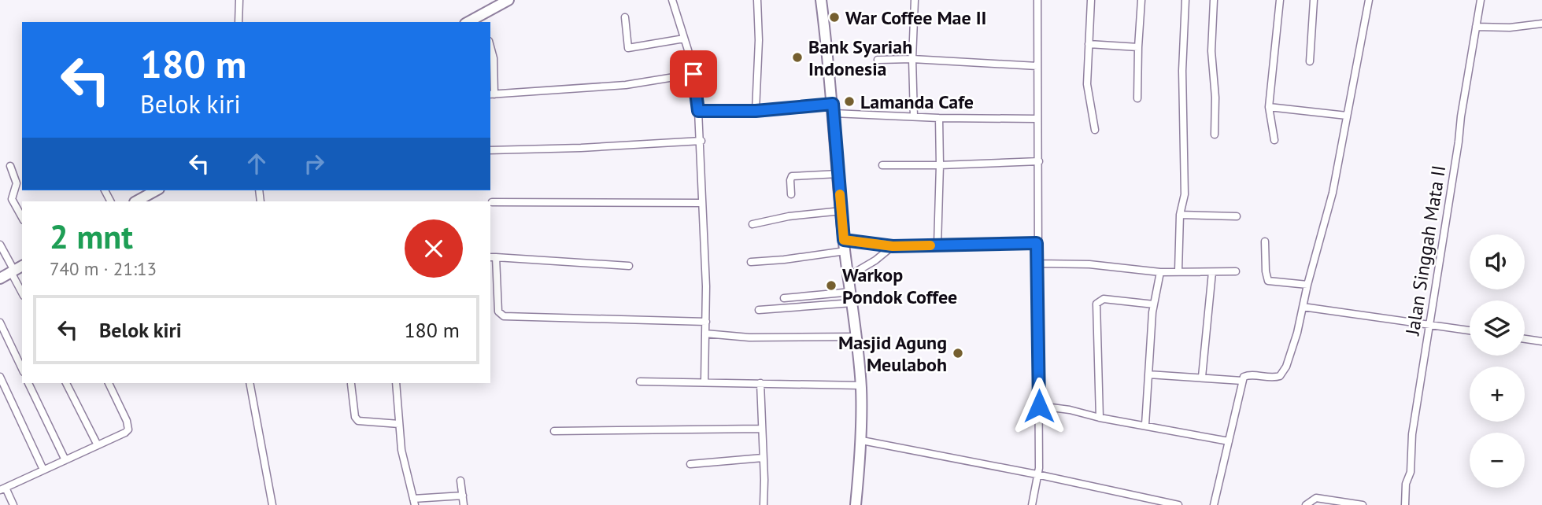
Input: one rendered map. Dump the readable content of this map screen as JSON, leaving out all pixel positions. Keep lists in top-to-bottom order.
{
  "streets": {
    "street": ["Jalan Singgah Mata II"]
  },
  "places": [
    "War Coffee Mae II",
    "Bank Syariah Indonesia",
    "Lamanda Cafe",
    "Warkop Pondok Coffee",
    "Masjid Agung Meulaboh"
  ],
  "page": {
    "turn": ["180 m", "Belok kiri"],
    "heading": ["2 mnt", "740 m · 21:13"],
    "map_buttons": ["+", "−"],
    "list": [
      {
        "name": "Belok kiri",
        "value": "180 m"
      }
    ]
  }
}
